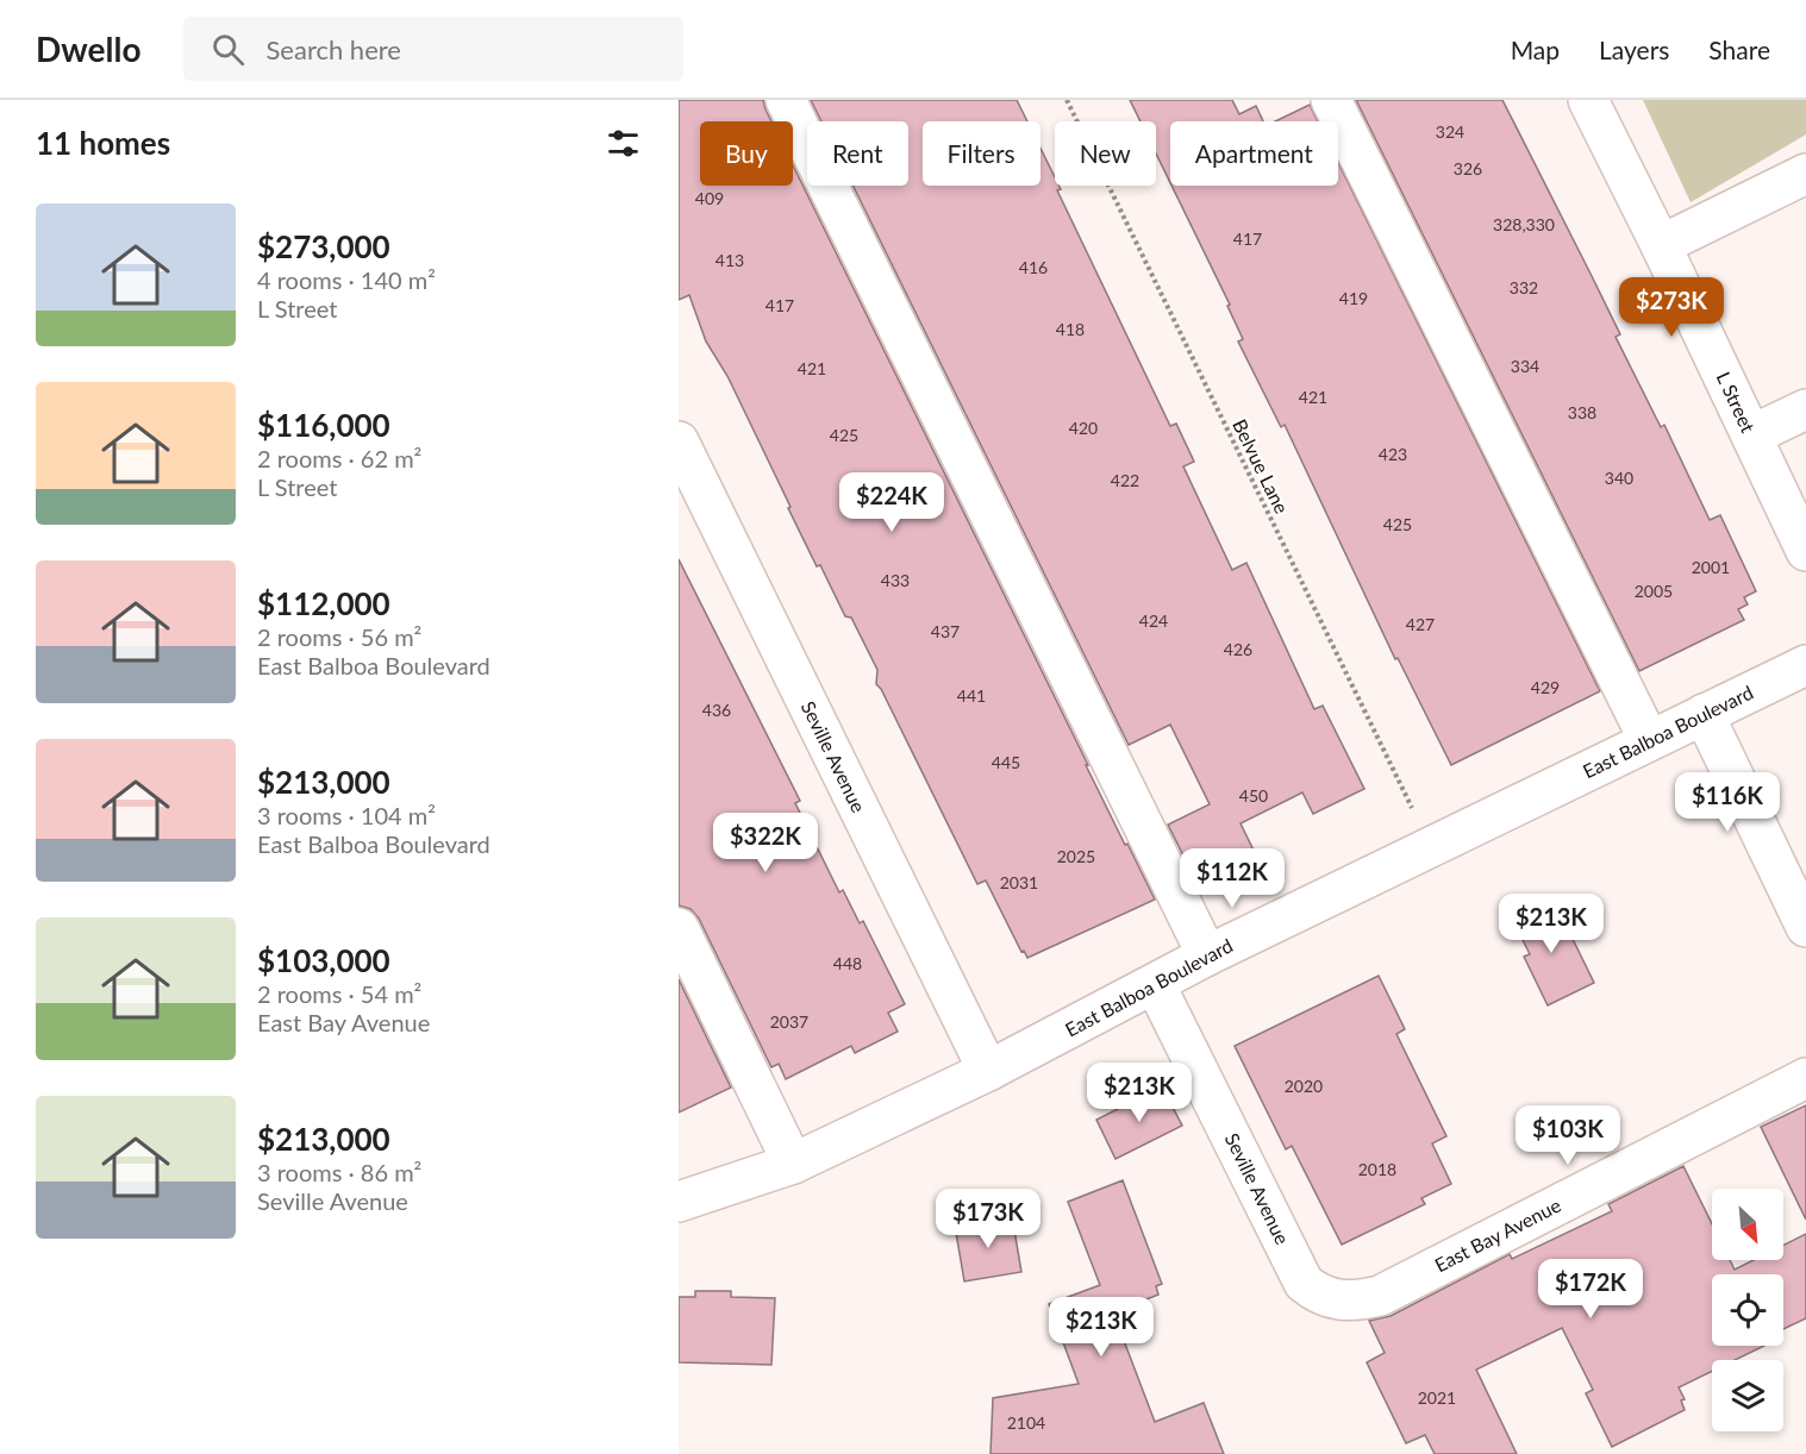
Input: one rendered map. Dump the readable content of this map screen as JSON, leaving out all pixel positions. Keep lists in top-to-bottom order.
{
  "streets": {
    "street": [
      "L Street",
      "East Balboa Boulevard",
      "Seville Avenue",
      "East Bay Avenue"
    ],
    "path": ["Belvue Lane"]
  },
  "crossings": [
    ["Belvue Lane", "East Balboa Boulevard"],
    ["East Balboa Boulevard", "Seville Avenue"],
    ["Seville Avenue", "East Bay Avenue"]
  ],
  "house_numbers": [
    "324",
    "326",
    "409",
    "328,330",
    "417",
    "413",
    "416",
    "332",
    "419",
    "417",
    "418",
    "334",
    "421",
    "421",
    "338",
    "420",
    "425",
    "423",
    "340",
    "422",
    "425",
    "2001",
    "433",
    "2005",
    "424",
    "427",
    "437",
    "426",
    "429",
    "441",
    "436",
    "445",
    "450",
    "2025",
    "2031",
    "448",
    "2037",
    "2020",
    "2018",
    "2021",
    "2104"
  ],
  "north": "bottom right",
  "page": {
    "header": "Dwello",
    "search": "Search here",
    "nav": ["Map", "Layers", "Share"],
    "heading": "11 homes",
    "chip": [
      "Buy",
      "Rent",
      "Filters",
      "New",
      "Apartment"
    ],
    "list": [
      {
        "name": "$273,000",
        "note": "4 rooms · 140 m² · L Street"
      },
      {
        "name": "$116,000",
        "note": "2 rooms · 62 m² · L Street"
      },
      {
        "name": "$112,000",
        "note": "2 rooms · 56 m² · East Balboa Boulevard"
      },
      {
        "name": "$213,000",
        "note": "3 rooms · 104 m² · East Balboa Boulevard"
      },
      {
        "name": "$103,000",
        "note": "2 rooms · 54 m² · East Bay Avenue"
      },
      {
        "name": "$213,000",
        "note": "3 rooms · 86 m² · Seville Avenue"
      }
    ],
    "price": [
      "$273K",
      "$224K",
      "$116K",
      "$322K",
      "$112K",
      "$213K",
      "$213K",
      "$103K",
      "$173K",
      "$172K",
      "$213K"
    ]
  }
}
